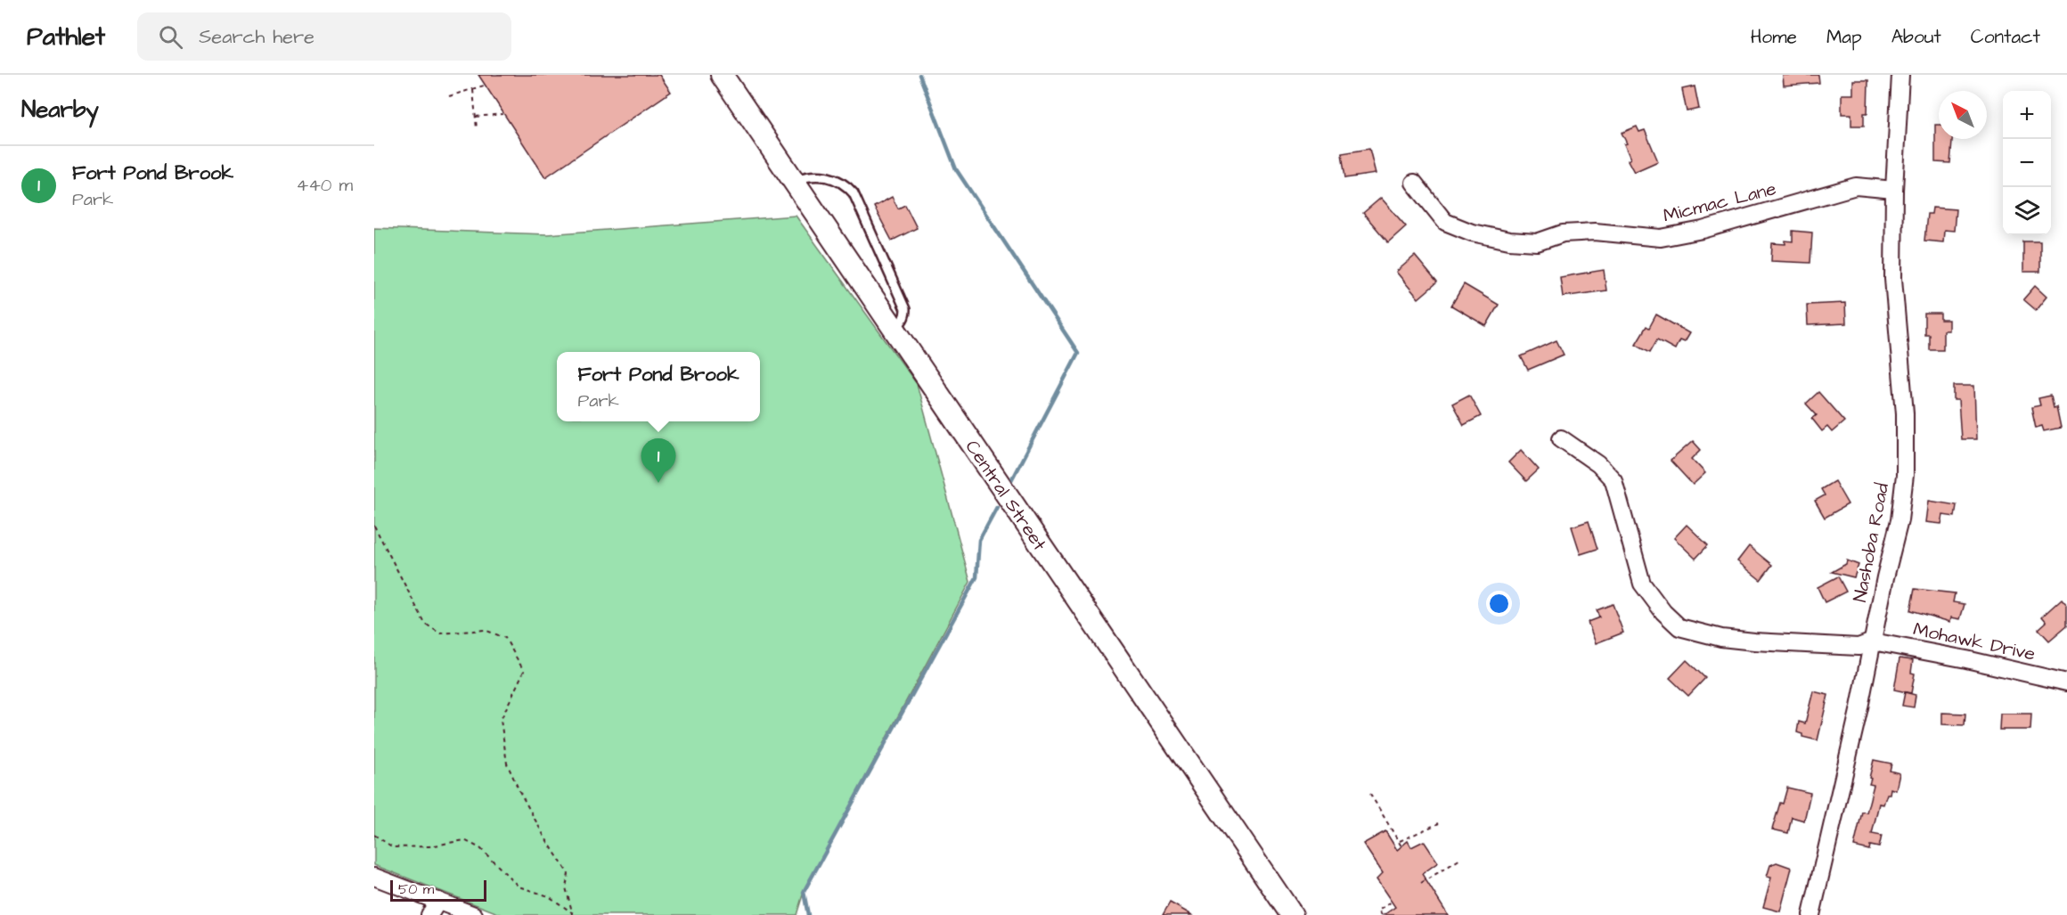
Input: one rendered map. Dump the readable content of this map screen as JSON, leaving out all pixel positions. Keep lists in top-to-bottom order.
{
  "streets": {
    "street": [
      "Micmac Lane",
      "Central Street",
      "Nashoba Road",
      "Mohawk Drive"
    ]
  },
  "crossings": [
    ["Micmac Lane", "Nashoba Road"],
    ["Nashoba Road", "Mohawk Drive"]
  ],
  "scale_bar": "50 m",
  "north": "top left",
  "page": {
    "header": "Pathlet",
    "search": "Search here",
    "nav": [
      "Home",
      "Map",
      "About",
      "Contact"
    ],
    "heading": "Nearby",
    "map_buttons": ["+", "−"],
    "list": [
      {
        "mark": "1",
        "name": "Fort Pond Brook",
        "note": "Park",
        "value": "440 m"
      }
    ],
    "popup": ["Fort Pond Brook", "Park"],
    "pins": "1",
    "scale": "50 m"
  }
}
